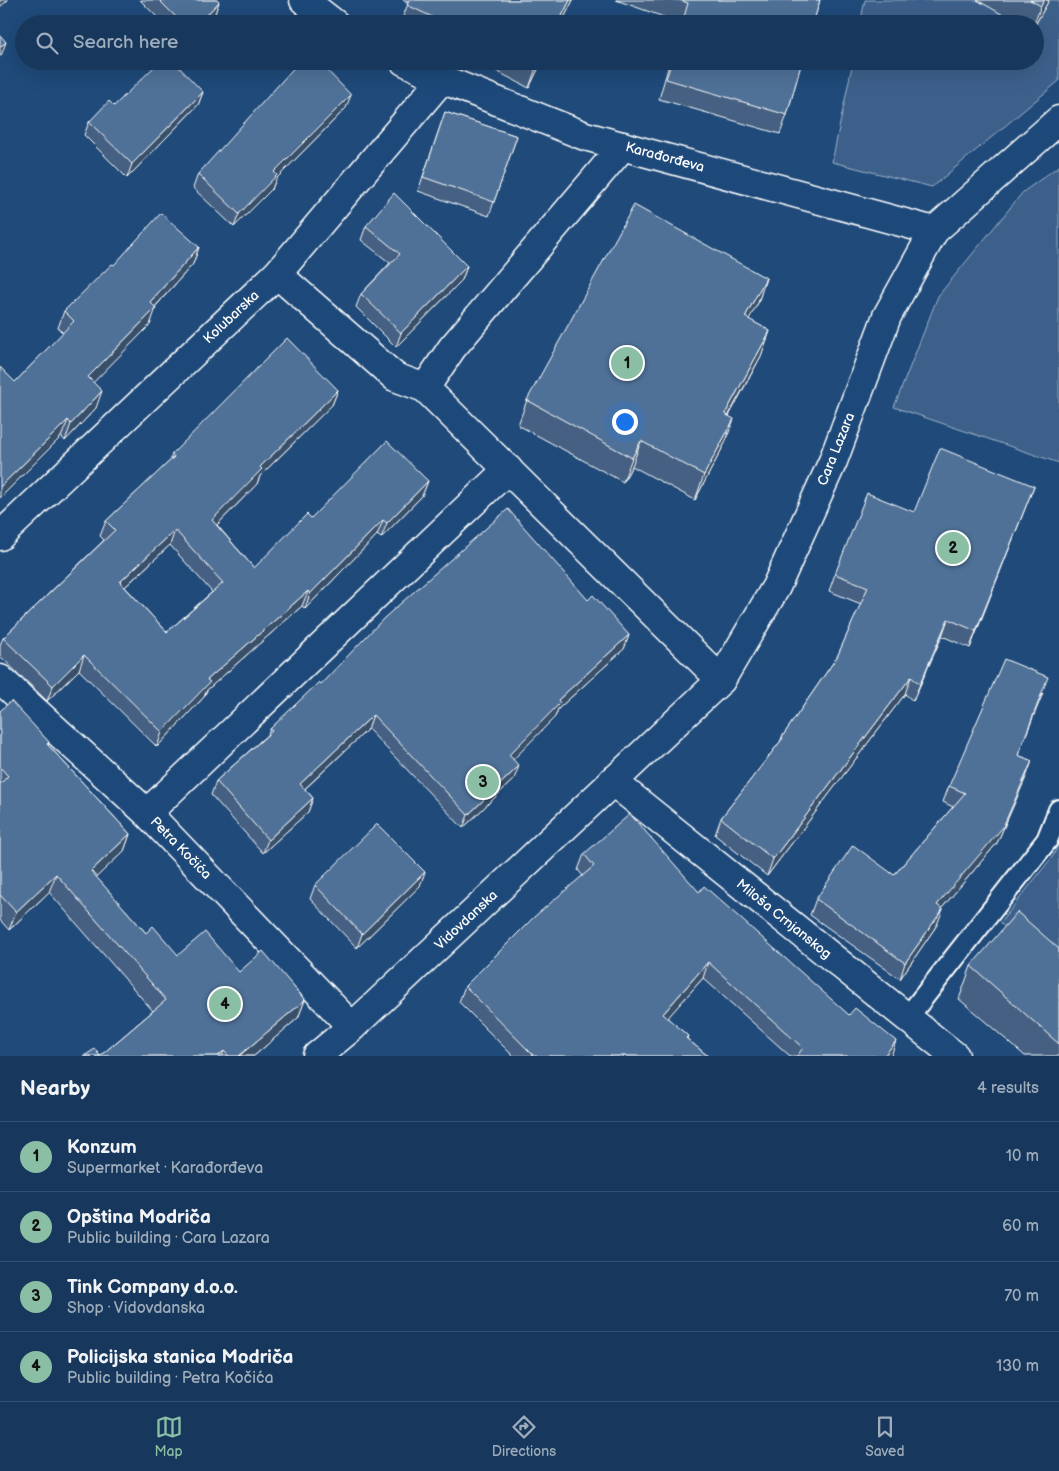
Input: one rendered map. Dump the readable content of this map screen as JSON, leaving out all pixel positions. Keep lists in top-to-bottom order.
{
  "streets": {
    "street": [
      "Karađorđeva",
      "Kolubarska",
      "Cara Lazara",
      "Petra Kočića",
      "Miloša Crnjanskog",
      "Vidovdanska"
    ]
  },
  "crossings": [
    ["Karađorđeva", "Kolubarska"],
    ["Karađorđeva", "Cara Lazara"],
    ["Cara Lazara", "Miloša Crnjanskog"],
    ["Cara Lazara", "Vidovdanska"],
    ["Petra Kočića", "Vidovdanska"],
    ["Miloša Crnjanskog", "Vidovdanska"]
  ],
  "page": {
    "search": "Search here",
    "pins": [
      "1",
      "2",
      "3",
      "4"
    ],
    "heading": ["Nearby", "4 results"],
    "list": [
      {
        "mark": "1",
        "name": "Konzum",
        "note": "Supermarket · Karađorđeva",
        "value": "10 m"
      },
      {
        "mark": "2",
        "name": "Opština Modriča",
        "note": "Public building · Cara Lazara",
        "value": "60 m"
      },
      {
        "mark": "3",
        "name": "Tink Company d.o.o.",
        "note": "Shop · Vidovdanska",
        "value": "70 m"
      },
      {
        "mark": "4",
        "name": "Policijska stanica Modriča",
        "note": "Public building · Petra Kočića",
        "value": "130 m"
      }
    ],
    "nav": ["Map", "Directions", "Saved"]
  }
}
